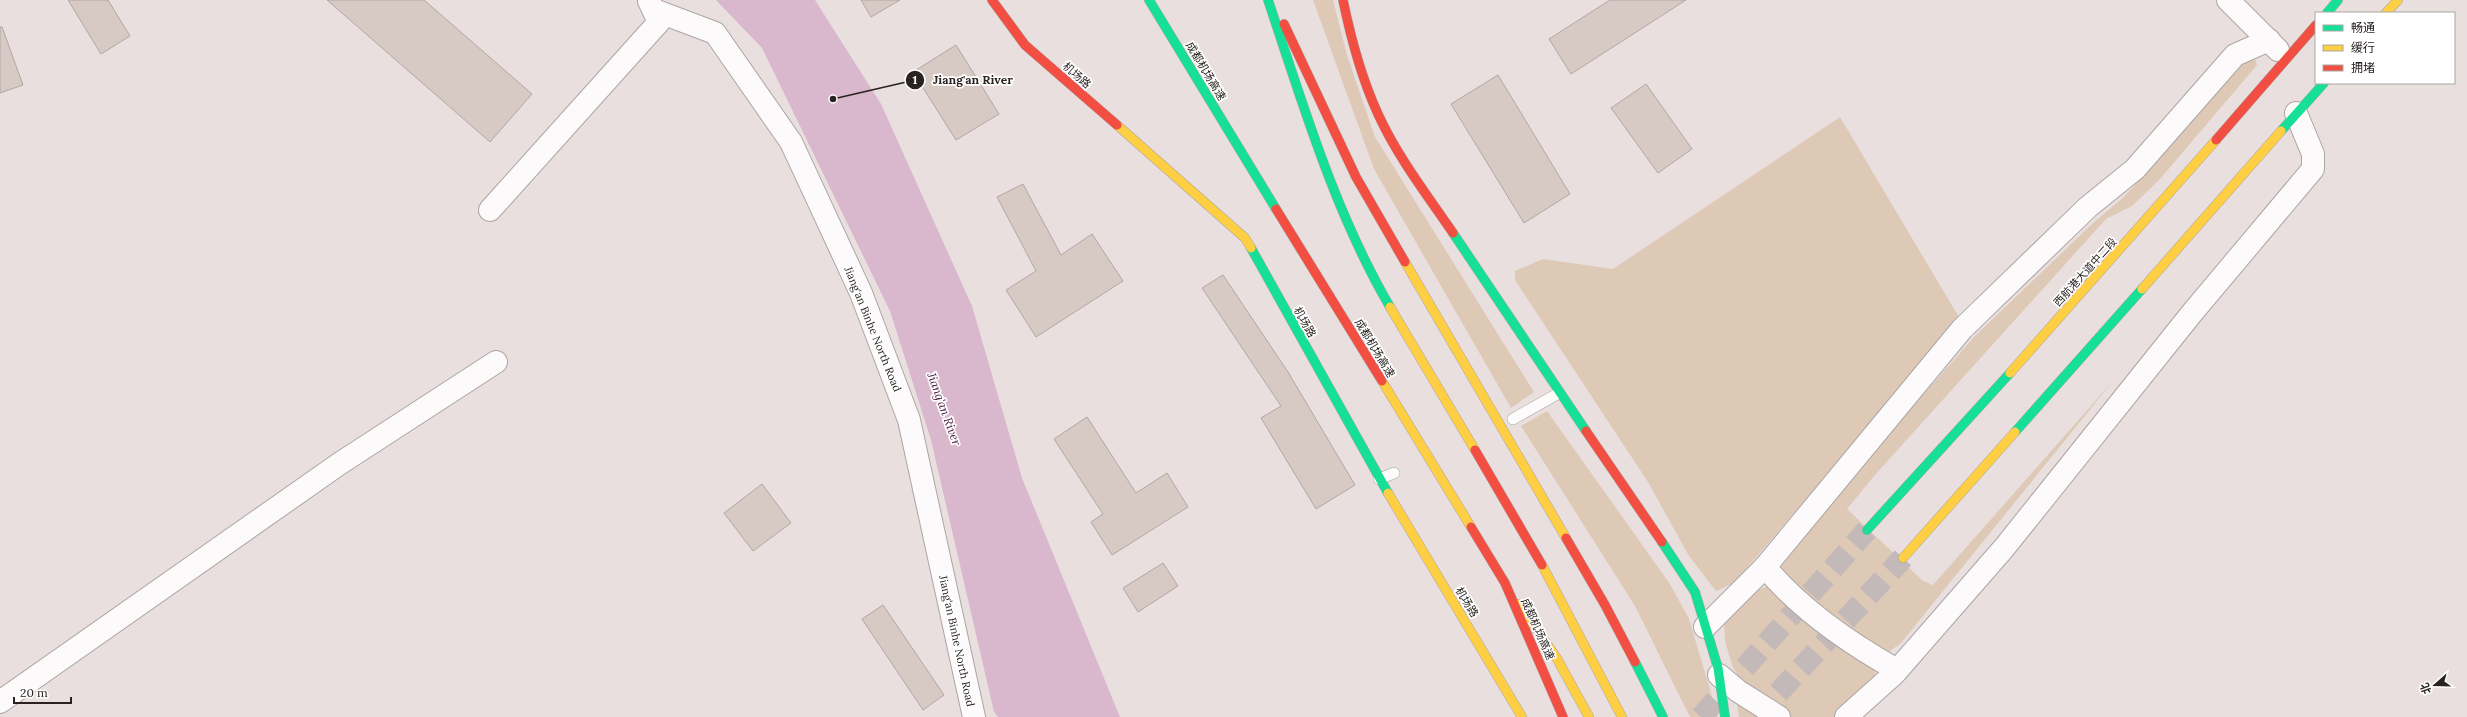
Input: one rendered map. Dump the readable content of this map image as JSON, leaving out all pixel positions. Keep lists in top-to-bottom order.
{
  "streets": {
    "main road": ["成都机场高速", "机场路", "西航港大道中二段"],
    "street": ["Jiang'an Binhe North Road"]
  },
  "water": ["Jiang'an River"],
  "places": ["Jiang'an River"],
  "legend": ["畅通", "缓行", "拥堵"],
  "scale_bar": "20 m",
  "north": "left"
}
